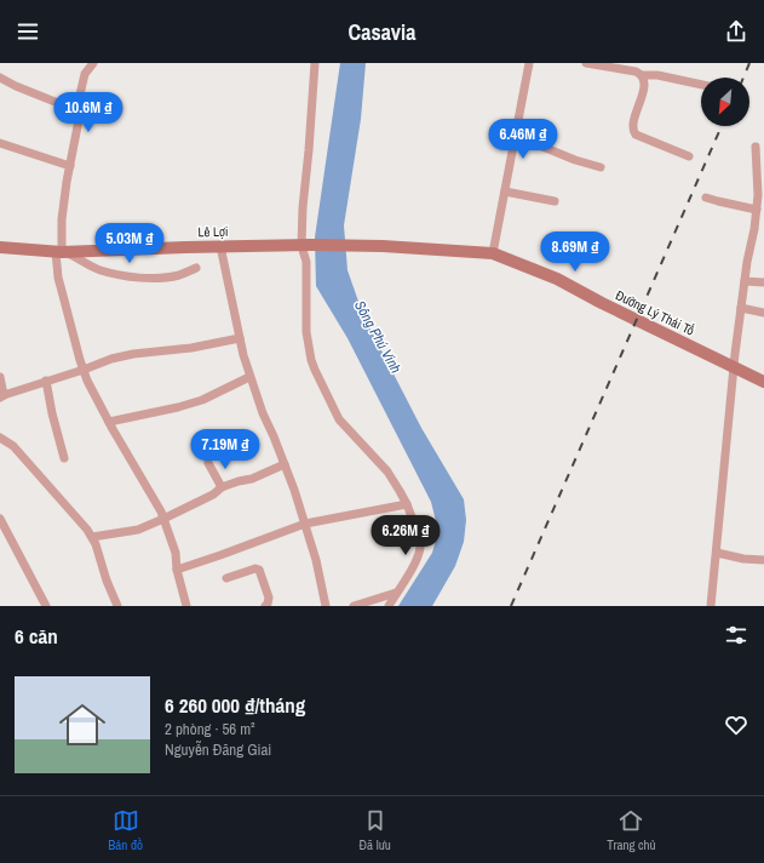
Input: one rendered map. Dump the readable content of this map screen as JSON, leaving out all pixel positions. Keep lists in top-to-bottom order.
{
  "streets": {
    "main road": ["Lê Lợi", "Đường Lý Thái Tổ"]
  },
  "crossings": [
    ["Lê Lợi", "Đường Lý Thái Tổ"]
  ],
  "water": ["Sông Phú Vinh"],
  "north": "bottom left",
  "page": {
    "header": "Casavia",
    "price": [
      "10.6M ₫",
      "6.46M ₫",
      "5.03M ₫",
      "8.69M ₫",
      "7.19M ₫",
      "6.26M ₫"
    ],
    "heading": "6 căn",
    "list": [
      {
        "name": "6 260 000 ₫/tháng",
        "note": "2 phòng · 56 m² · Nguyễn Đăng Giai"
      }
    ],
    "tabs": ["Bản đồ", "Đã lưu", "Trang chủ"]
  }
}
